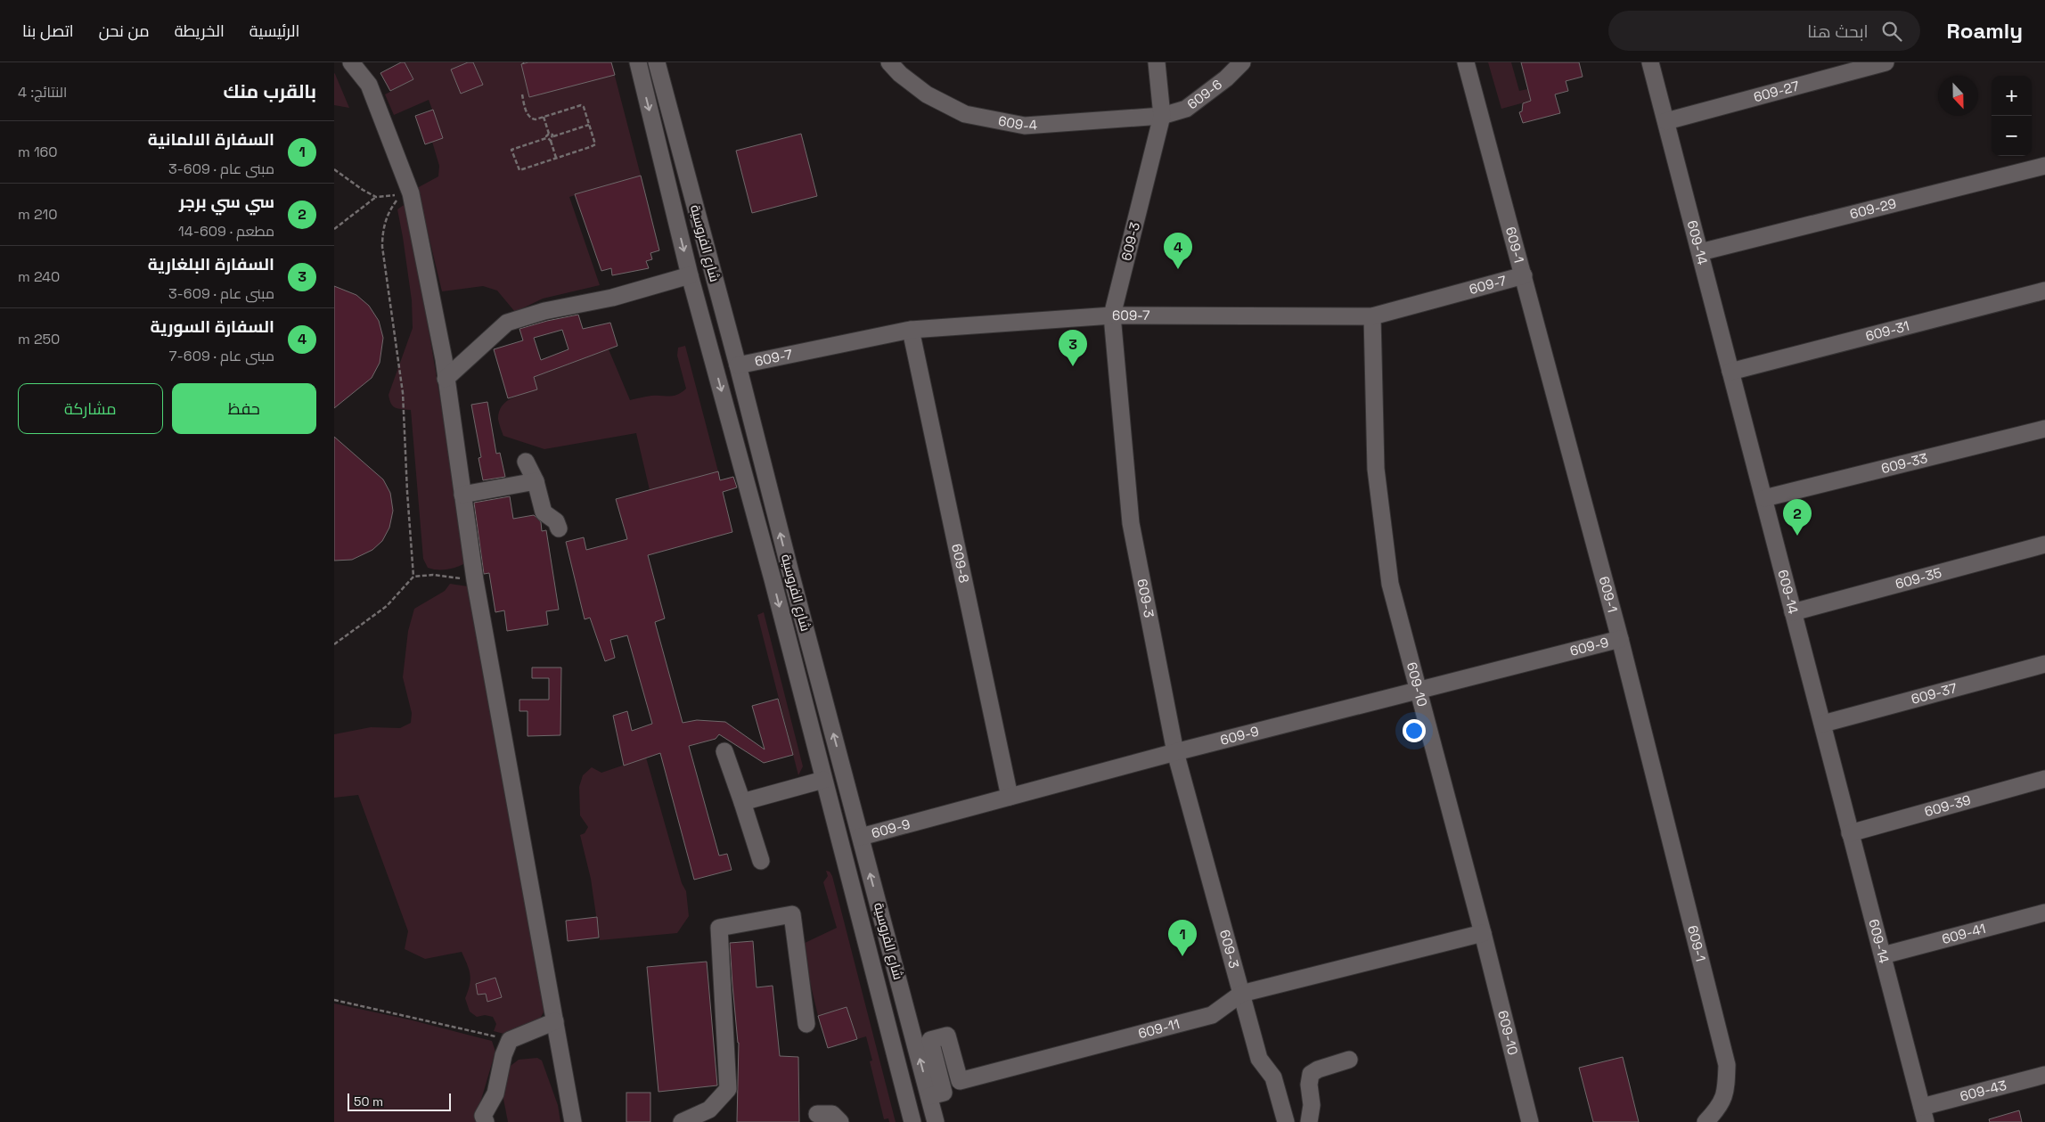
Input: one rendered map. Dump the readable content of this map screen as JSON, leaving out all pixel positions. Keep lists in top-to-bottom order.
{
  "streets": {
    "street": [
      "609-27",
      "609-6",
      "609-4",
      "609-29",
      "609-3",
      "609-14",
      "شارع الفروسية",
      "609-1",
      "609-7",
      "609-31",
      "609-33",
      "609-8",
      "609-35",
      "609-9",
      "609-10",
      "609-37",
      "609-39",
      "609-41",
      "609-11",
      "609-43"
    ]
  },
  "crossings": [
    ["609-27", "609-14"],
    ["609-6", "609-4"],
    ["609-6", "609-3"],
    ["609-4", "609-3"],
    ["609-29", "609-14"],
    ["609-3", "609-7"],
    ["609-3", "609-9"],
    ["609-3", "609-11"],
    ["609-14", "609-31"],
    ["609-14", "609-33"],
    ["609-14", "609-35"],
    ["609-14", "609-37"],
    ["609-14", "609-39"],
    ["609-14", "609-41"],
    ["609-14", "609-43"],
    ["شارع الفروسية", "609-7"],
    ["شارع الفروسية", "609-9"],
    ["شارع الفروسية", "609-11"],
    ["609-1", "609-7"],
    ["609-1", "609-9"],
    ["609-7", "609-8"],
    ["609-7", "609-10"],
    ["609-8", "609-9"],
    ["609-9", "609-10"],
    ["609-10", "609-11"]
  ],
  "scale_bar": "50 m",
  "north": "bottom",
  "page": {
    "header": "Roamly",
    "search": "ابحث هنا",
    "nav": [
      "الرئيسية",
      "الخريطة",
      "من نحن",
      "اتصل بنا"
    ],
    "heading": ["بالقرب منك", "النتائج: 4"],
    "map_buttons": ["+", "−"],
    "list": [
      {
        "mark": "1",
        "name": "السفارة الالمانية",
        "note": "مبنى عام · 609-3",
        "value": "160 m"
      },
      {
        "mark": "2",
        "name": "سي سي برجر",
        "note": "مطعم · 609-14",
        "value": "210 m"
      },
      {
        "mark": "3",
        "name": "السفارة البلغارية",
        "note": "مبنى عام · 609-3",
        "value": "240 m"
      },
      {
        "mark": "4",
        "name": "السفارة السورية",
        "note": "مبنى عام · 609-7",
        "value": "250 m"
      }
    ],
    "pins": [
      "4",
      "3",
      "2",
      "1"
    ],
    "buttons": ["حفظ", "مشاركة"],
    "scale": "50 m"
  }
}
